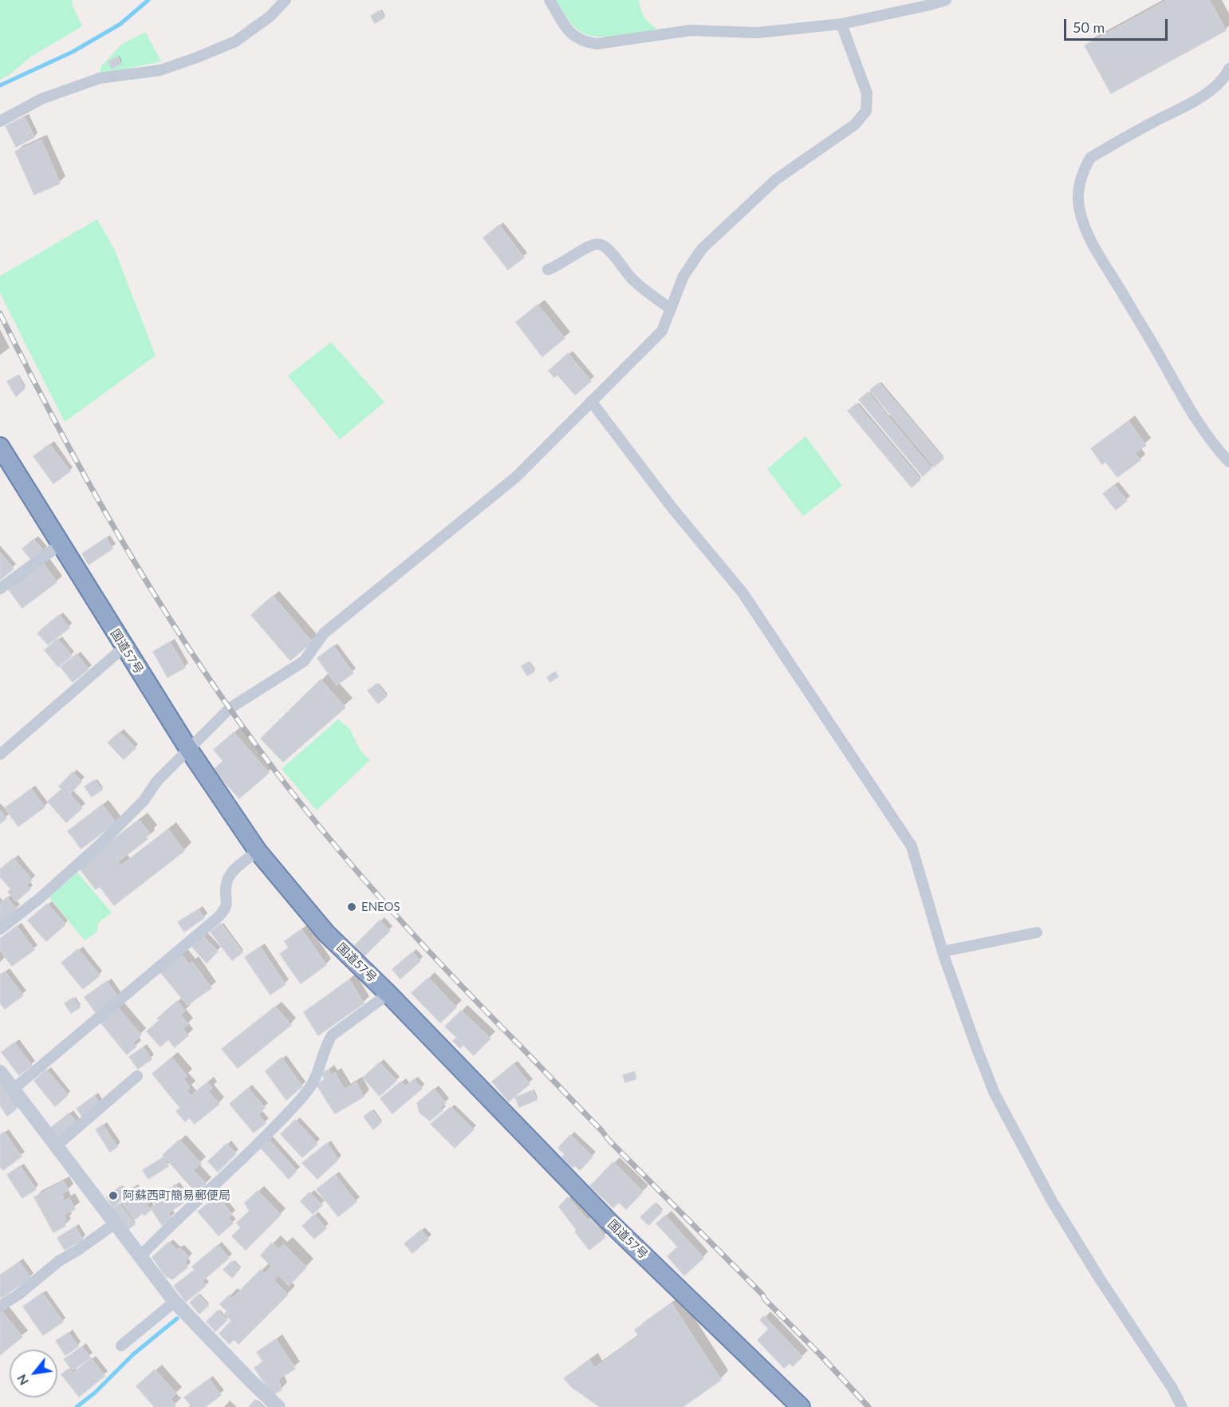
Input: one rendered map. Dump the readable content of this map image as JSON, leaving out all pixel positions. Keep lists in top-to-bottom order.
{
  "streets": {
    "highway": ["国道57号"]
  },
  "places": ["ENEOS", "阿蘇西町簡易郵便局"],
  "scale_bar": "50 m",
  "north": "bottom left"
}
